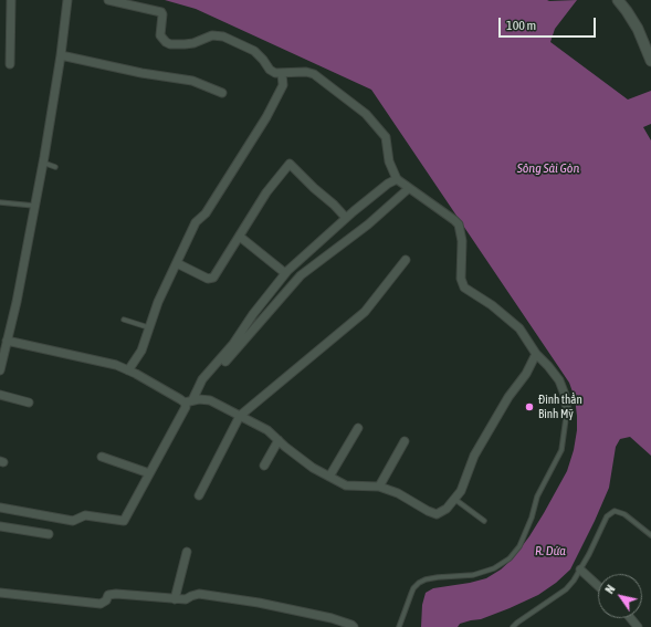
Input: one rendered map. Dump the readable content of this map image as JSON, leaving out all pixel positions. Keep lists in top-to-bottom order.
{
  "water": ["Sông Sài Gòn", "R. Dứa"],
  "places": ["Đình thần Bình Mỹ"],
  "scale_bar": "100 m",
  "north": "top left"
}
